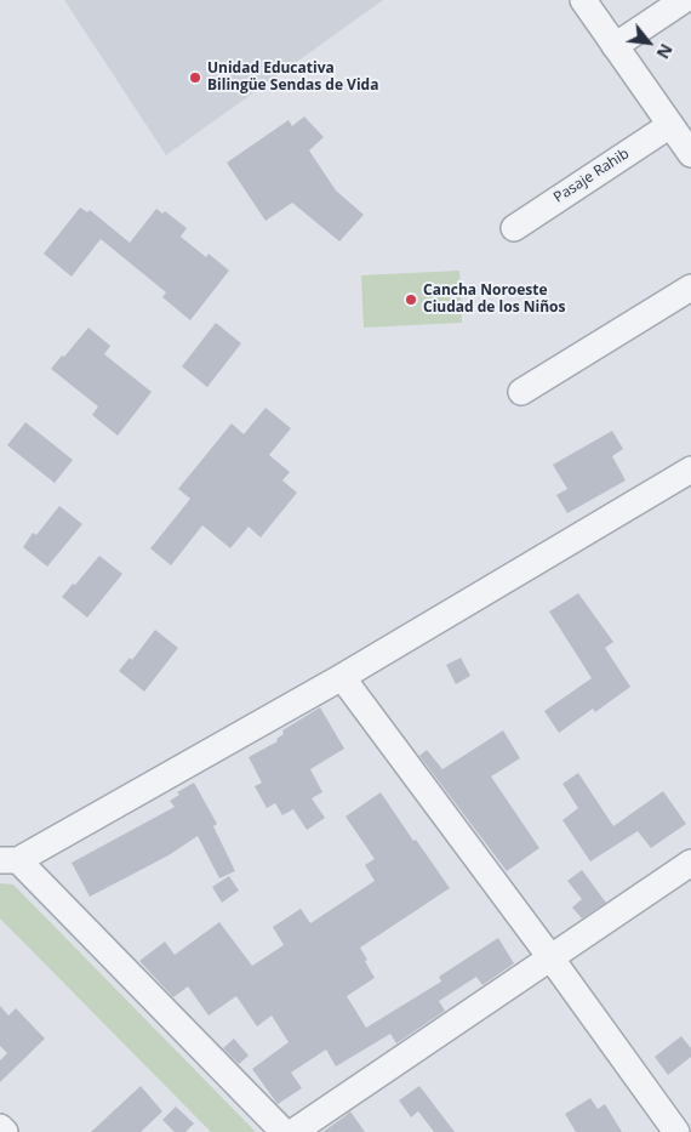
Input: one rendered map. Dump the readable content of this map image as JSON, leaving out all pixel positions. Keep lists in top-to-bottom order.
{
  "streets": {
    "street": ["Pasaje Rahib"]
  },
  "places": ["Unidad Educativa Bilingüe Sendas de Vida", "Cancha Noroeste Ciudad de los Niños"],
  "north": "bottom right"
}
